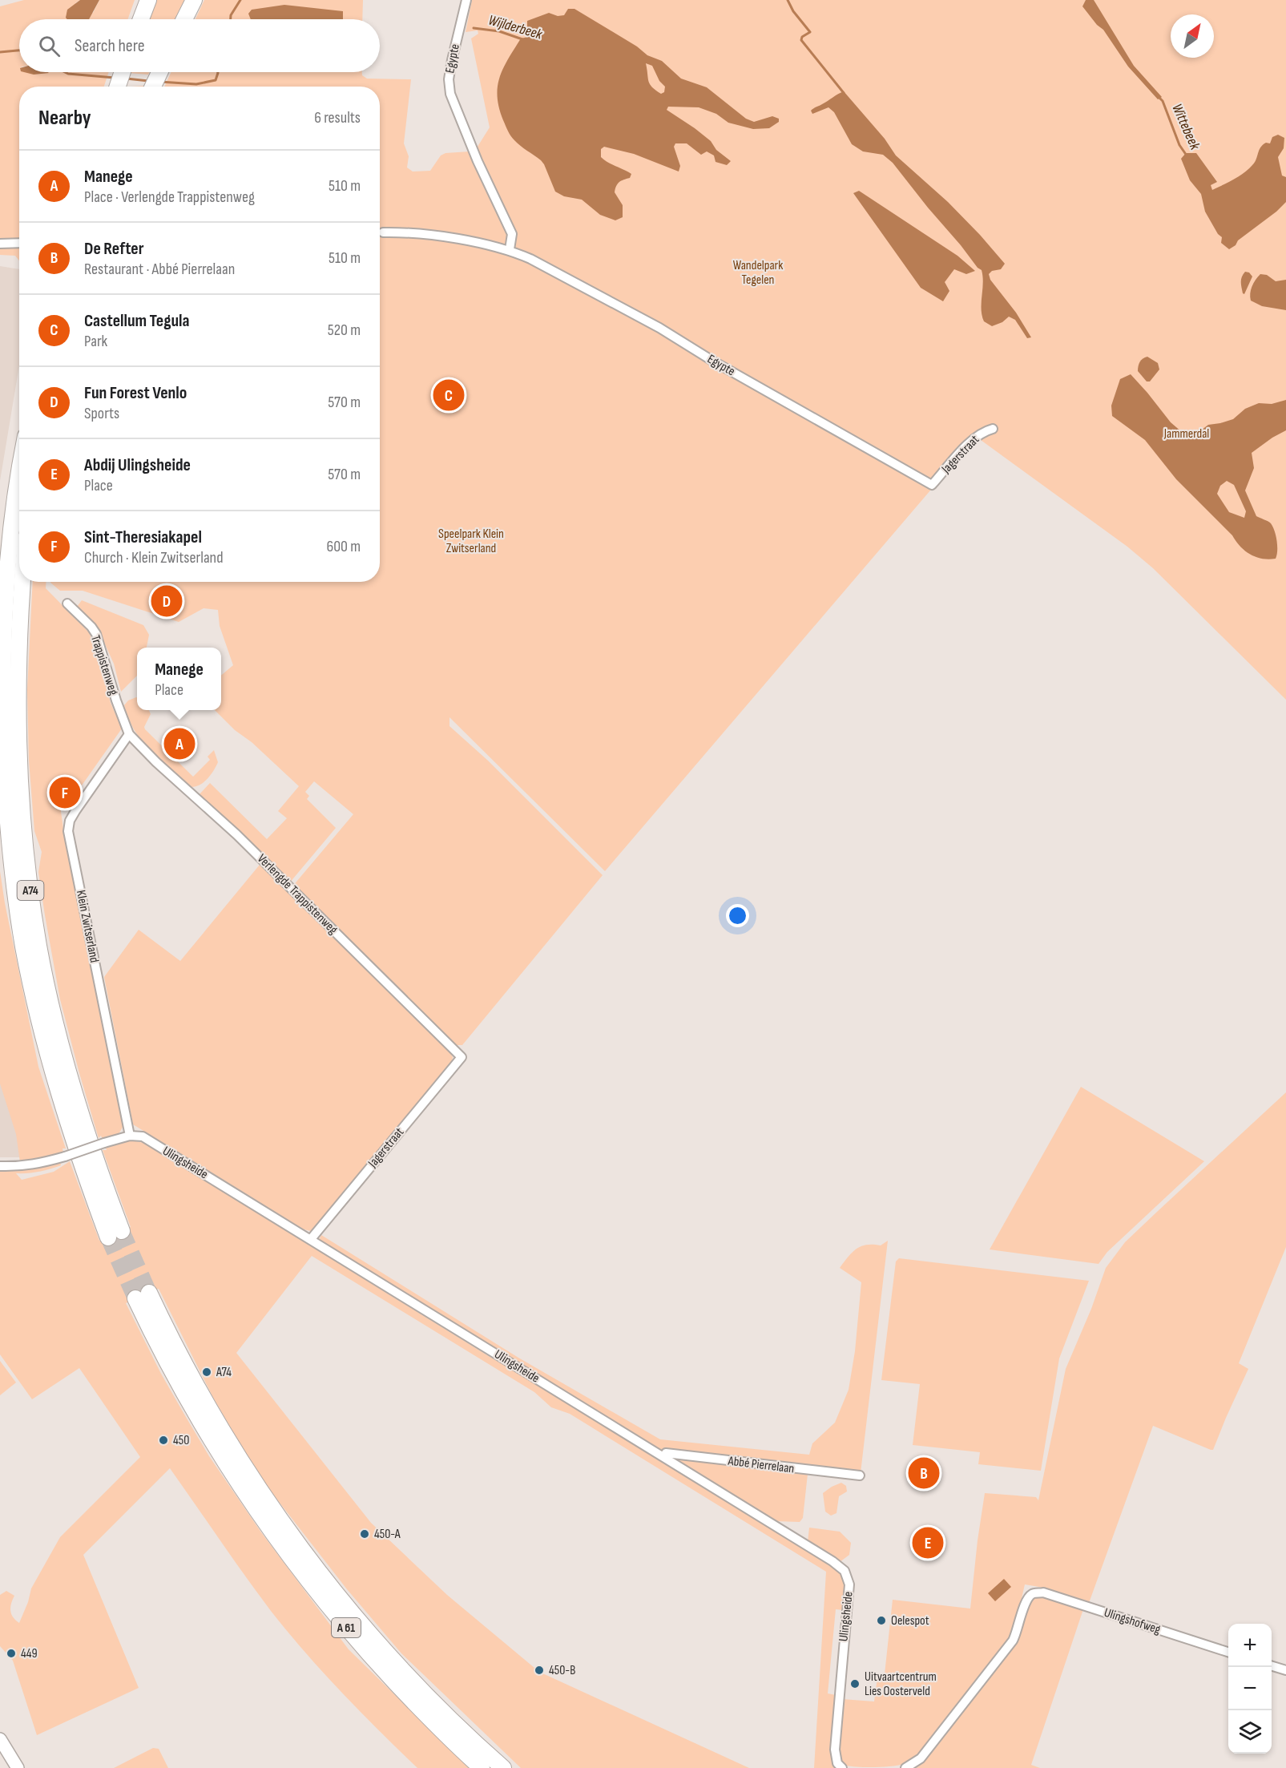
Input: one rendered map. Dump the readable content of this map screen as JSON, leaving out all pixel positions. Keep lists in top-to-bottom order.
{
  "streets": {
    "highway": ["A74", "A 61"],
    "street": [
      "Egypte",
      "Jagerstraat",
      "Trappistenweg",
      "Verlengde Trappistenweg",
      "Klein Zwitserland",
      "Ulingsheide",
      "Abbé Pierrelaan",
      "Ulingshofweg"
    ]
  },
  "crossings": [
    ["Egypte", "Jagerstraat"],
    ["Jagerstraat", "Verlengde Trappistenweg"],
    ["Jagerstraat", "Ulingsheide"],
    ["Trappistenweg", "Verlengde Trappistenweg"],
    ["Trappistenweg", "Klein Zwitserland"],
    ["Verlengde Trappistenweg", "Klein Zwitserland"],
    ["Klein Zwitserland", "Ulingsheide"],
    ["Ulingsheide", "Abbé Pierrelaan"]
  ],
  "water": ["Wijlderbeek", "Wittebeek"],
  "parks": ["Wandelpark Tegelen", "Jammerdal", "Speelpark Klein Zwitserland"],
  "places": [
    "A74",
    "450",
    "450-A",
    "Oelespot",
    "449",
    "450-B",
    "Uitvaartcentrum Lies Oosterveld"
  ],
  "north": "top right",
  "page": {
    "search": "Search here",
    "heading": ["Nearby", "6 results"],
    "list": [
      {
        "mark": "A",
        "name": "Manege",
        "note": "Place · Verlengde Trappistenweg",
        "value": "510 m"
      },
      {
        "mark": "B",
        "name": "De Refter",
        "note": "Restaurant · Abbé Pierrelaan",
        "value": "510 m"
      },
      {
        "mark": "C",
        "name": "Castellum Tegula",
        "note": "Park",
        "value": "520 m"
      },
      {
        "mark": "D",
        "name": "Fun Forest Venlo",
        "note": "Sports",
        "value": "570 m"
      },
      {
        "mark": "E",
        "name": "Abdij Ulingsheide",
        "note": "Place",
        "value": "570 m"
      },
      {
        "mark": "F",
        "name": "Sint-Theresiakapel",
        "note": "Church · Klein Zwitserland",
        "value": "600 m"
      }
    ],
    "pins": [
      "C",
      "D",
      "A",
      "F",
      "B",
      "E"
    ],
    "popup": ["Manege", "Place"],
    "map_buttons": ["+", "−"]
  }
}
